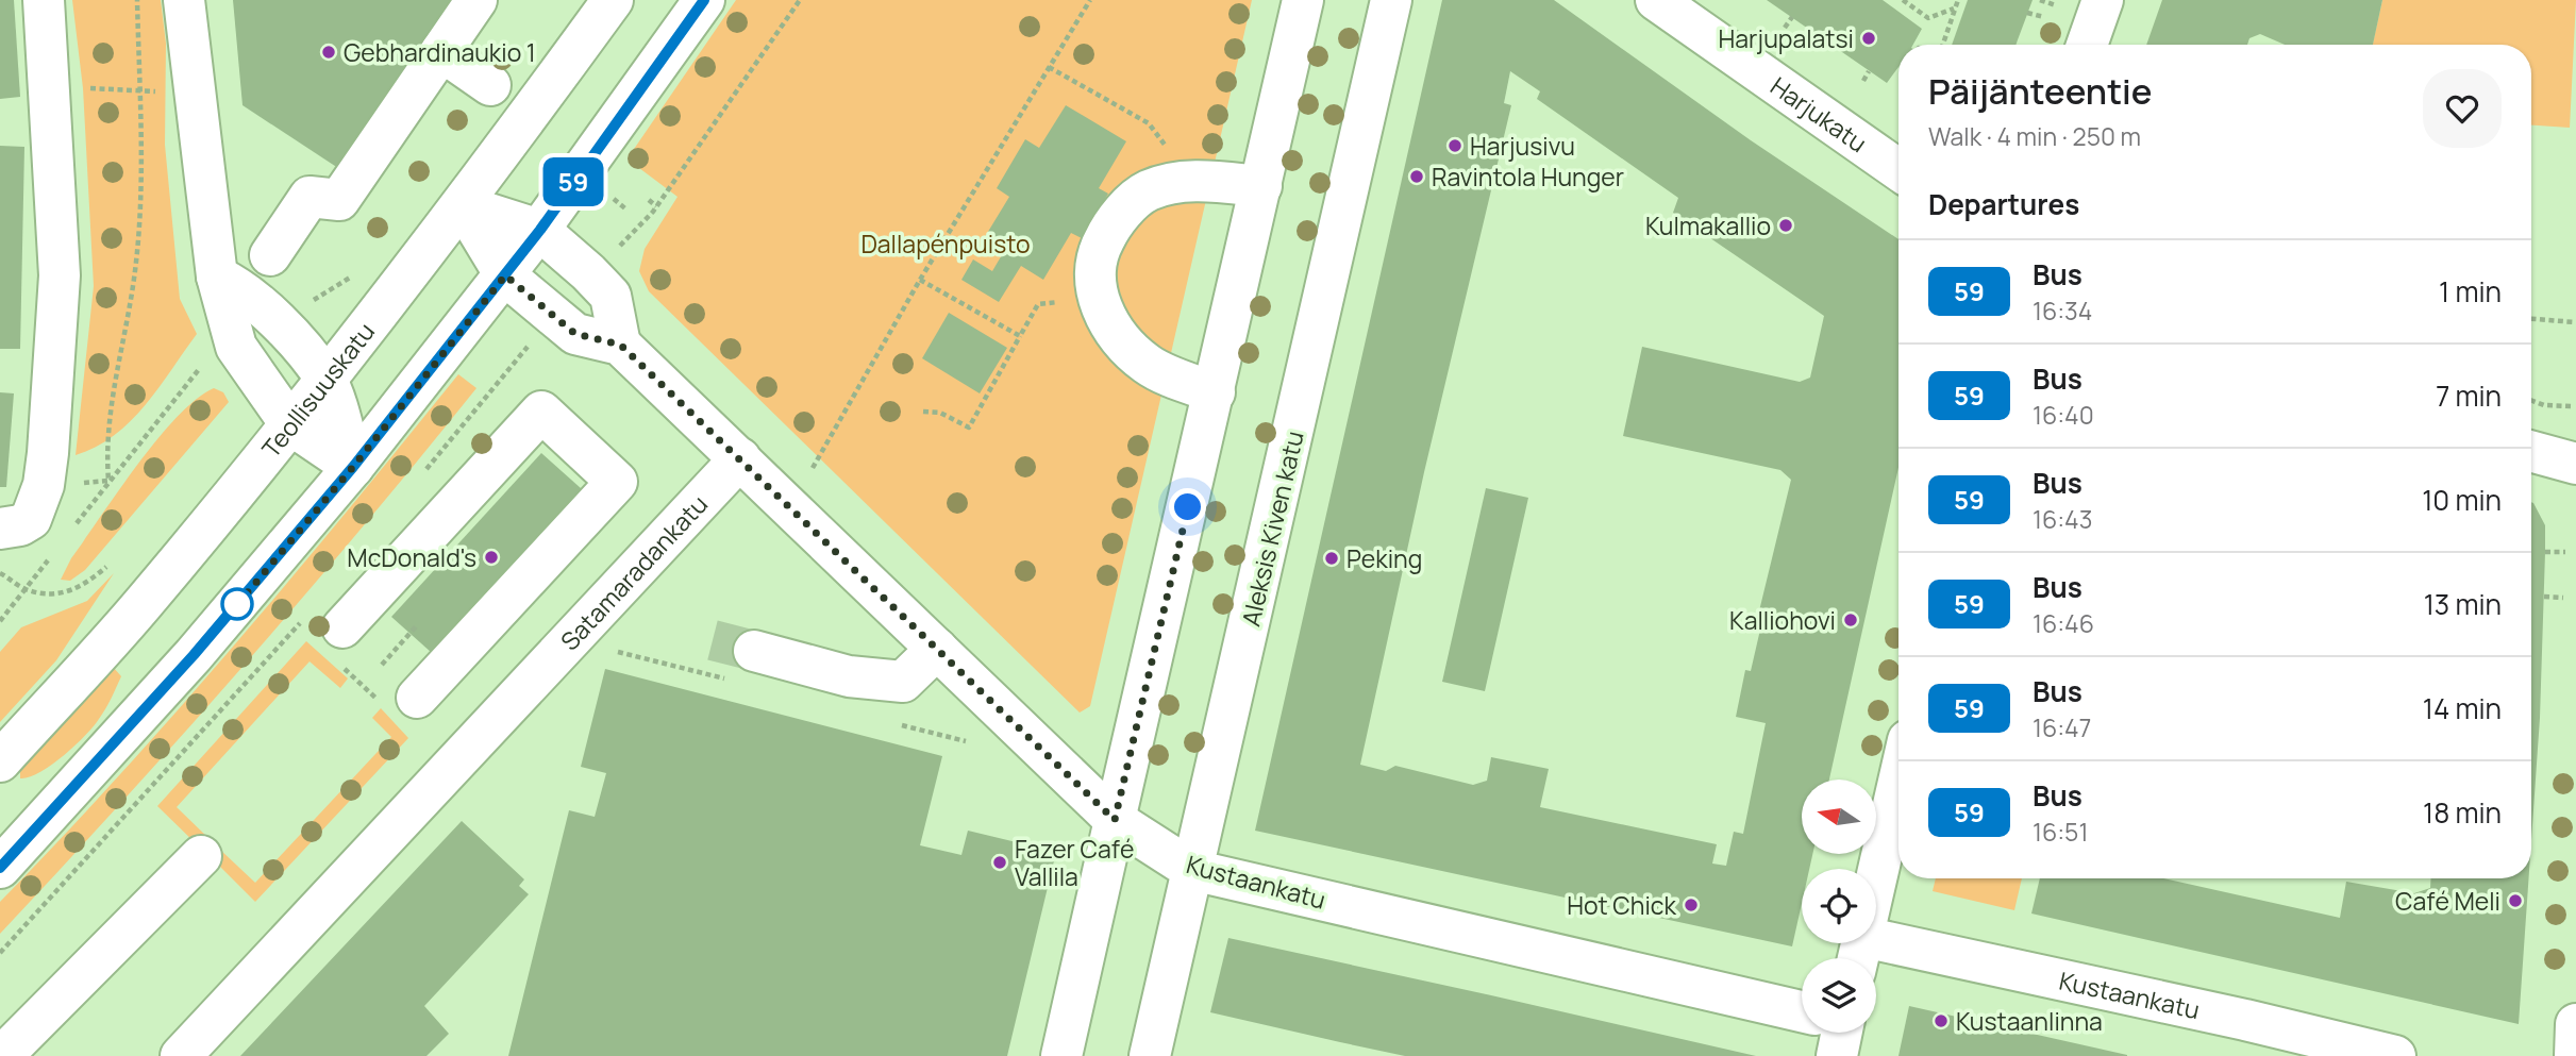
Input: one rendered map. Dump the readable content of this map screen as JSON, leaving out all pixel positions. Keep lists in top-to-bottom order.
{
  "streets": {
    "street": [
      "Harjukatu",
      "Teollisuuskatu",
      "Aleksis Kiven katu",
      "Satamaradankatu",
      "Kustaankatu"
    ]
  },
  "crossings": [
    ["Aleksis Kiven katu", "Kustaankatu"],
    ["Satamaradankatu", "Kustaankatu"]
  ],
  "parks": ["Dallapénpuisto"],
  "places": [
    "Harjupalatsi",
    "Gebhardinaukio 1",
    "Harjusivu",
    "Ravintola Hunger",
    "Kulmakallio",
    "McDonald's",
    "Peking",
    "Kalliohovi",
    "Fazer Café Vallila",
    "Café Meli",
    "Hot Chick",
    "Kustaanlinna"
  ],
  "lines": ["bus line 59"],
  "north": "left",
  "page": {
    "on_map": "59",
    "heading": [
      ["Päijänteentie", "Walk · 4 min · 250 m"],
      "Departures"
    ],
    "list": [
      {
        "mark": "59",
        "name": "Bus",
        "note": "16:34",
        "value": "1 min"
      },
      {
        "mark": "59",
        "name": "Bus",
        "note": "16:40",
        "value": "7 min"
      },
      {
        "mark": "59",
        "name": "Bus",
        "note": "16:43",
        "value": "10 min"
      },
      {
        "mark": "59",
        "name": "Bus",
        "note": "16:46",
        "value": "13 min"
      },
      {
        "mark": "59",
        "name": "Bus",
        "note": "16:47",
        "value": "14 min"
      },
      {
        "mark": "59",
        "name": "Bus",
        "note": "16:51",
        "value": "18 min"
      }
    ]
  }
}
